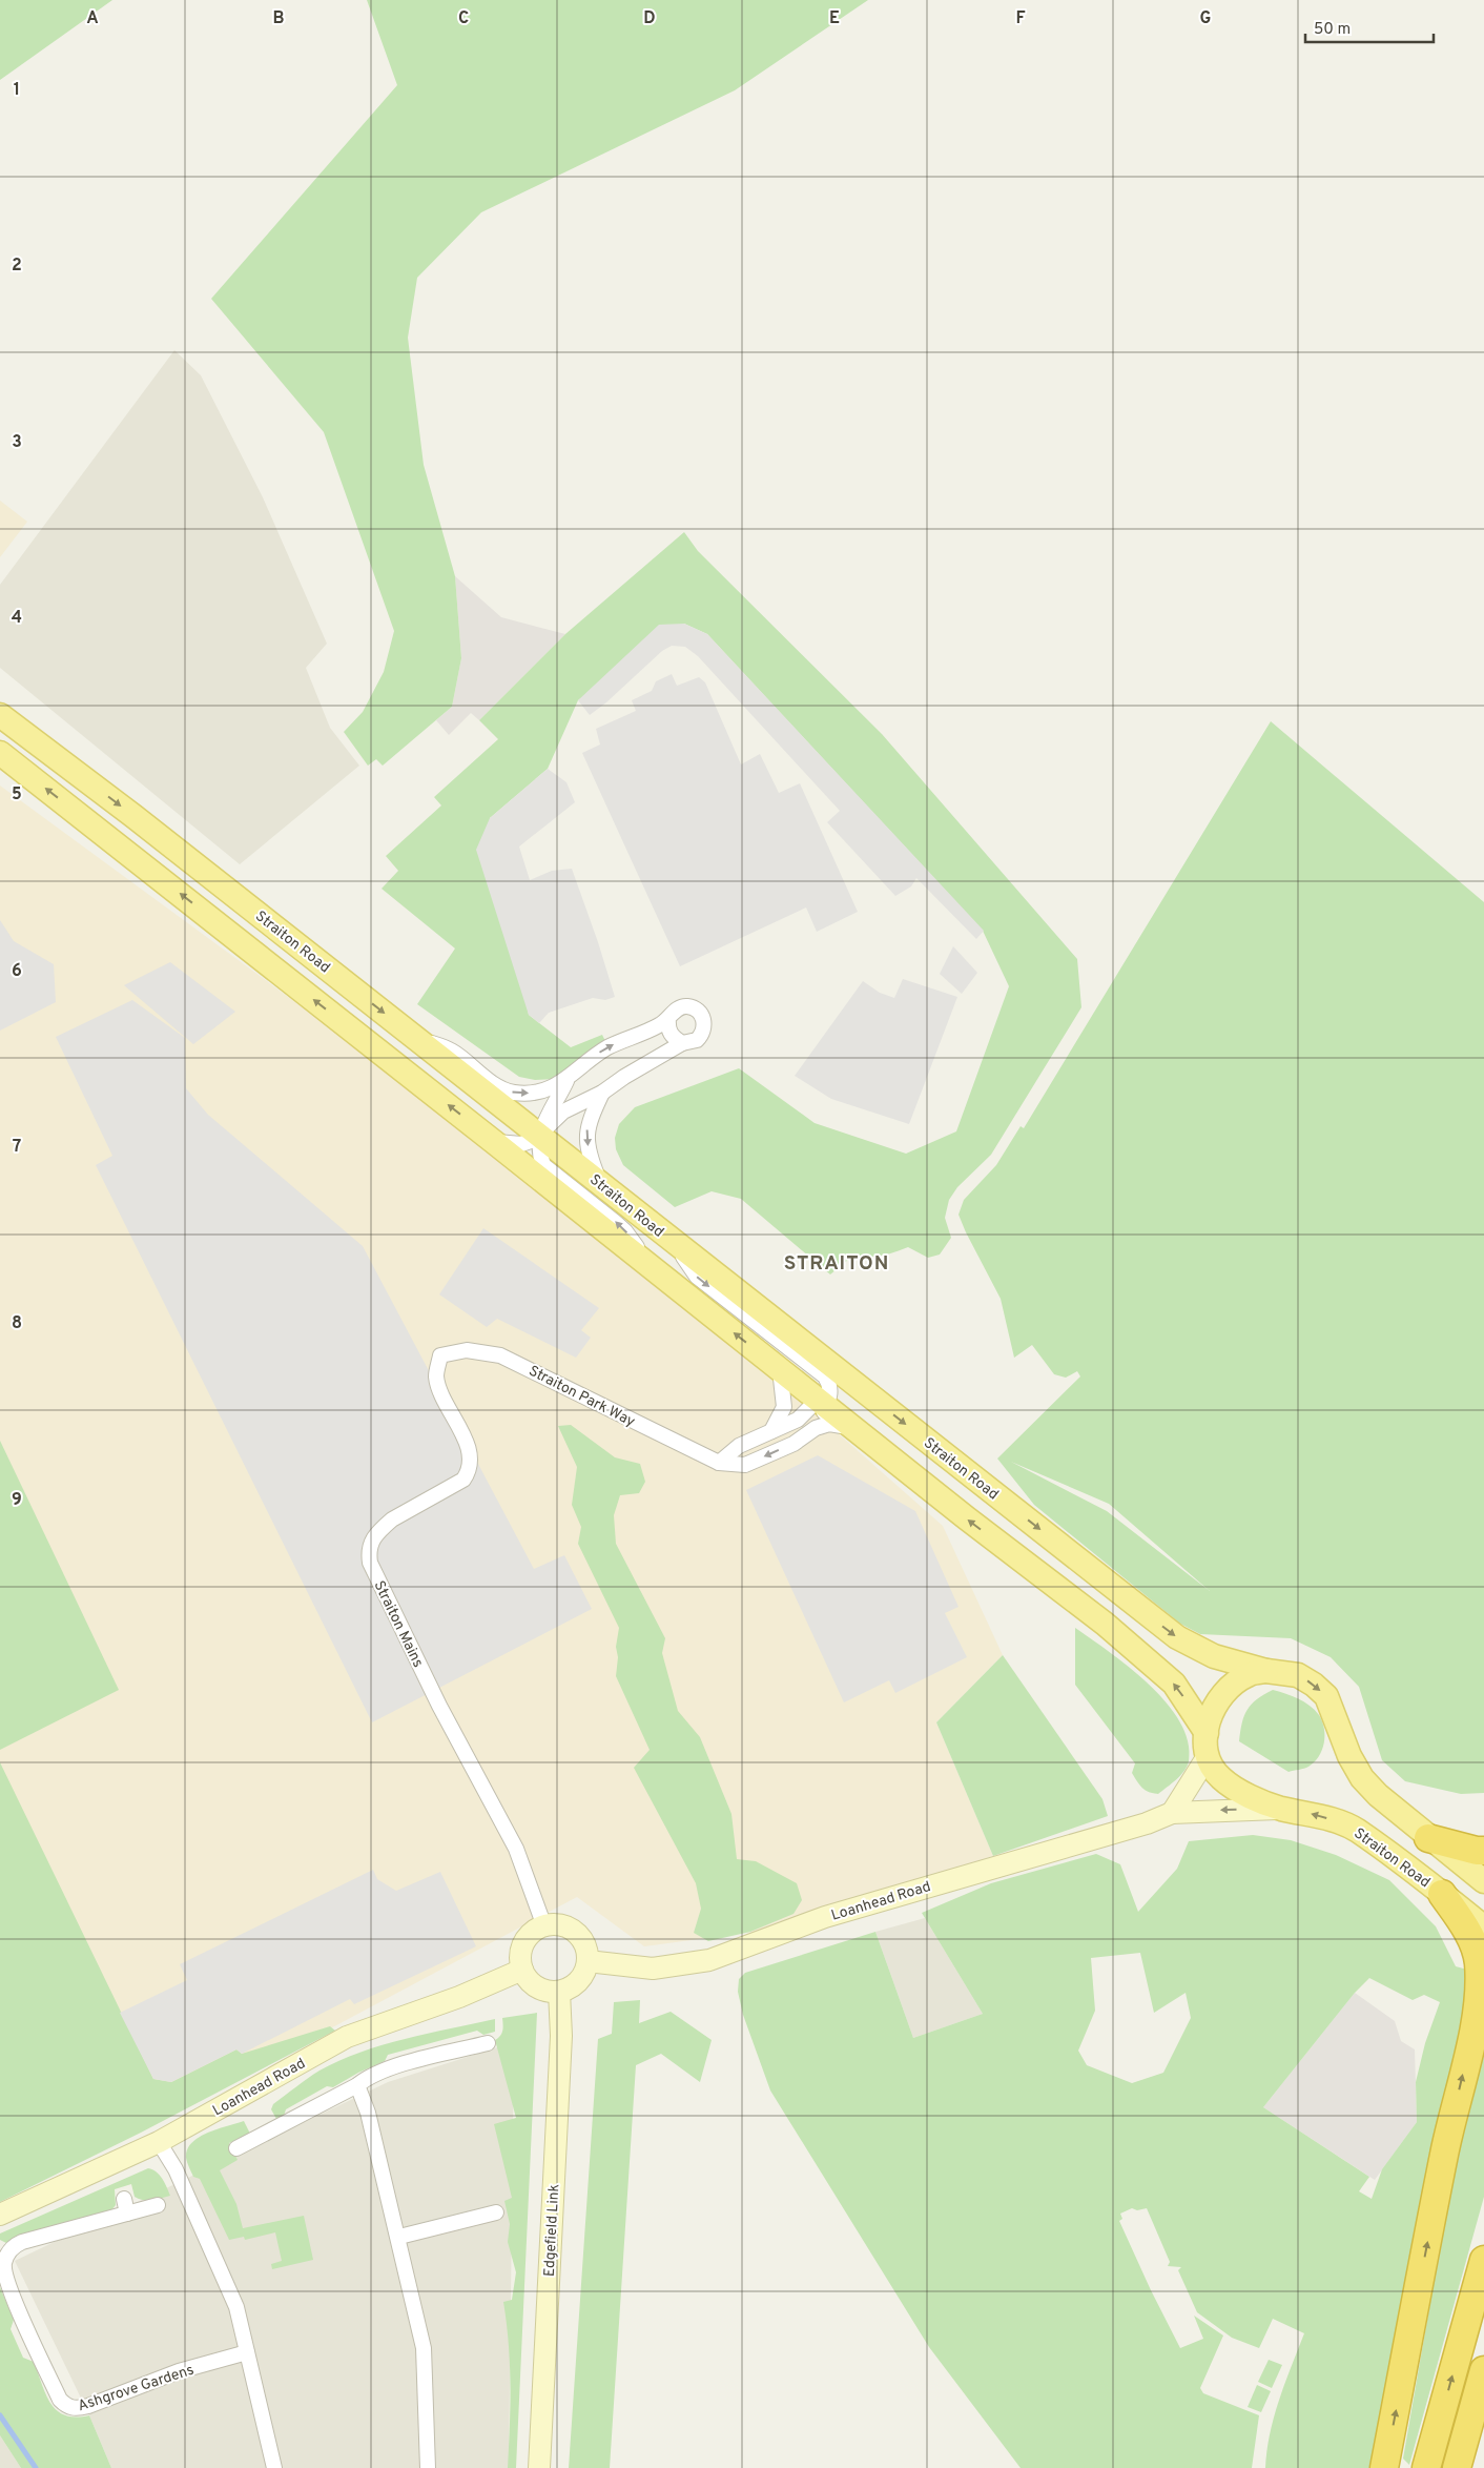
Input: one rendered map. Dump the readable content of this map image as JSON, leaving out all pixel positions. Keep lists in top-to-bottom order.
{
  "streets": {
    "main road": ["Straiton Road", "Loanhead Road", "Edgefield Link"],
    "street": ["Straiton Park Way", "Straiton Mains", "Ashgrove Gardens"]
  },
  "crossings": [
    ["Straiton Road", "Straiton Park Way"],
    ["Straiton Road", "Loanhead Road"],
    ["Straiton Park Way", "Straiton Mains"],
    ["Straiton Mains", "Loanhead Road"],
    ["Straiton Mains", "Edgefield Link"],
    ["Loanhead Road", "Edgefield Link"]
  ],
  "districts": ["STRAITON"],
  "scale_bar": "50 m",
  "grid": {
    "columns": [
      "A",
      "B",
      "C",
      "D",
      "E",
      "F",
      "G"
    ],
    "rows": [
      "1",
      "2",
      "3",
      "4",
      "5",
      "6",
      "7",
      "8",
      "9"
    ]
  }
}
